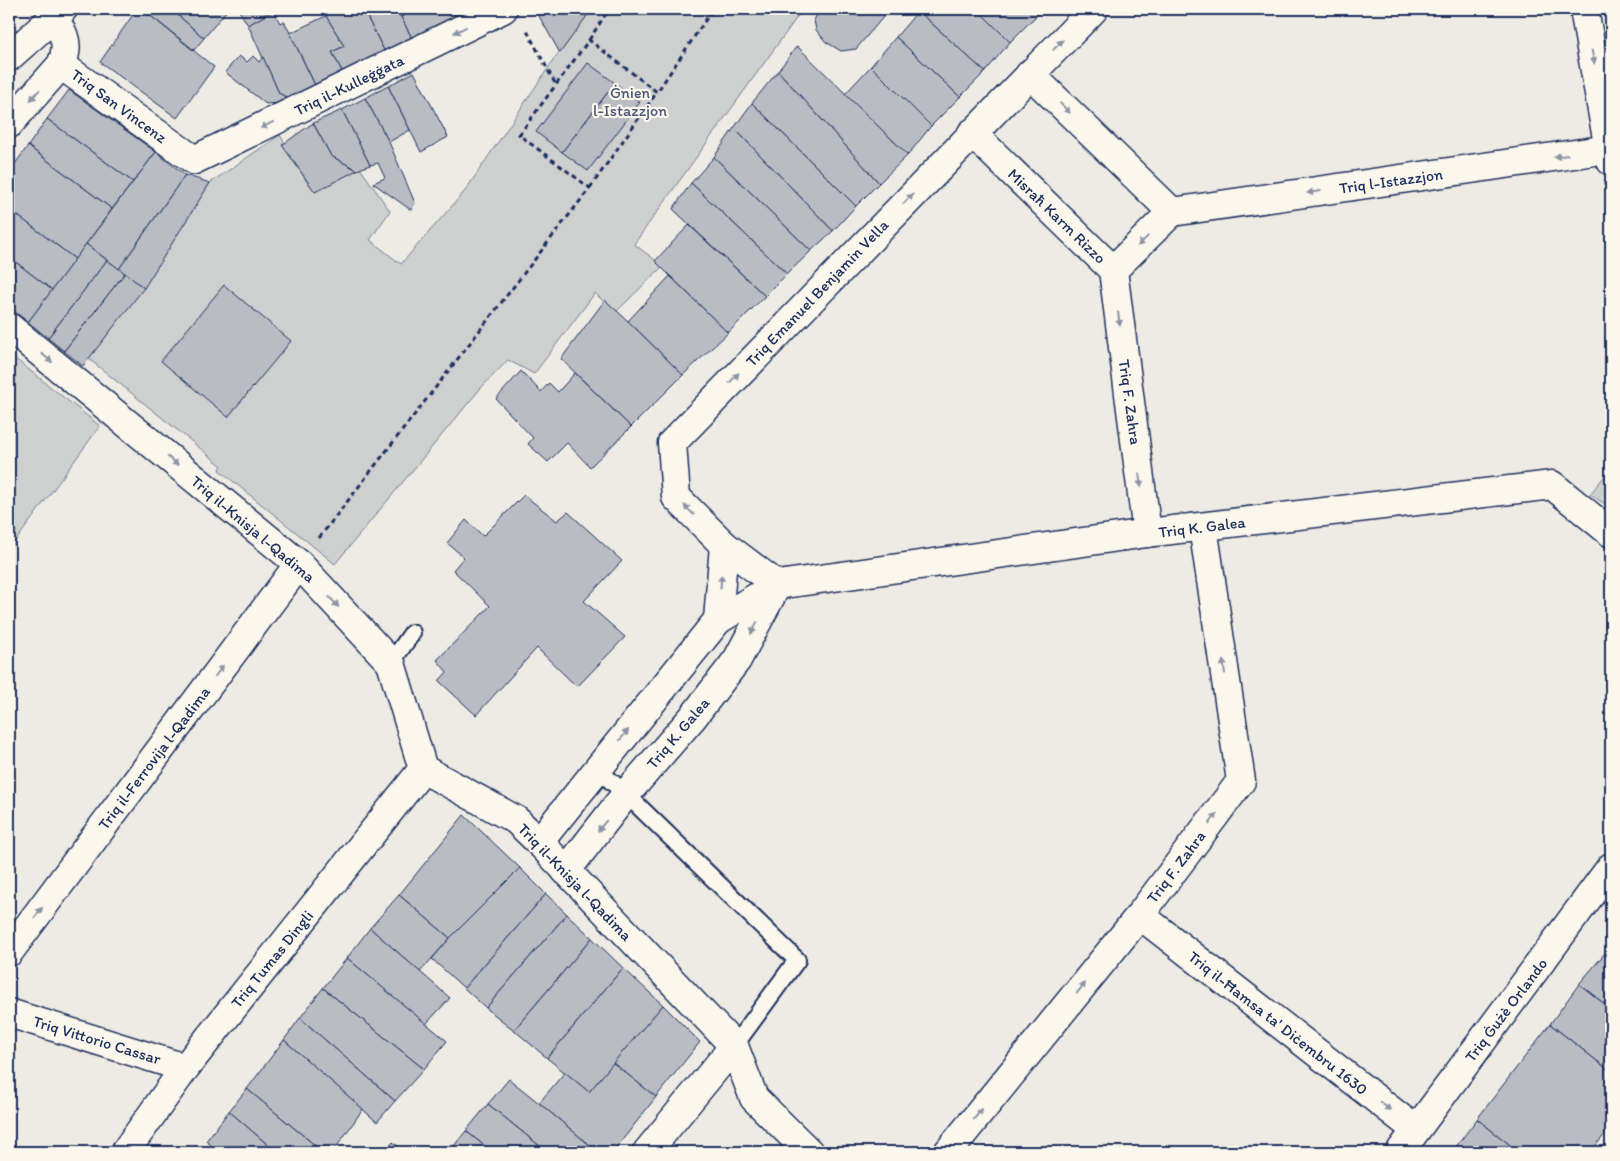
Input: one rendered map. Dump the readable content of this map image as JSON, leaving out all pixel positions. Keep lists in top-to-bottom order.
{
  "streets": {
    "street": [
      "Triq il-Kulleġġata",
      "Triq San Vincenz",
      "Triq l-Istazzjon",
      "Misraħ Karm Rizzo",
      "Triq Emanuel Benjamin Vella",
      "Triq F. Zahra",
      "Triq K. Galea",
      "Triq il-Knisja l-Qadima",
      "Triq il-Ferrovija l-Qadima",
      "Triq Tumas Dingli",
      "Triq Ġużè Orlando",
      "Triq il-Ħamsa ta' Diċembru 1630",
      "Triq Vittorio Cassar"
    ]
  },
  "crossings": [
    ["Triq il-Kulleġġata", "Triq San Vincenz"],
    ["Triq l-Istazzjon", "Misraħ Karm Rizzo"],
    ["Misraħ Karm Rizzo", "Triq Emanuel Benjamin Vella"],
    ["Misraħ Karm Rizzo", "Triq F. Zahra"],
    ["Triq Emanuel Benjamin Vella", "Triq K. Galea"],
    ["Triq F. Zahra", "Triq K. Galea"],
    ["Triq F. Zahra", "Triq il-Ħamsa ta' Diċembru 1630"],
    ["Triq K. Galea", "Triq il-Knisja l-Qadima"],
    ["Triq il-Knisja l-Qadima", "Triq il-Ferrovija l-Qadima"],
    ["Triq il-Knisja l-Qadima", "Triq Tumas Dingli"],
    ["Triq Tumas Dingli", "Triq Vittorio Cassar"],
    ["Triq Ġużè Orlando", "Triq il-Ħamsa ta' Diċembru 1630"]
  ],
  "one_way": [
    "Triq il-Kulleġġata",
    "Triq l-Istazzjon",
    "Triq Emanuel Benjamin Vella",
    "Triq il-Knisja l-Qadima",
    "Triq il-Ferrovija l-Qadima",
    "Triq il-Ħamsa ta' Diċembru 1630"
  ],
  "parks": ["Ġnien l-Istazzjon"]
}
